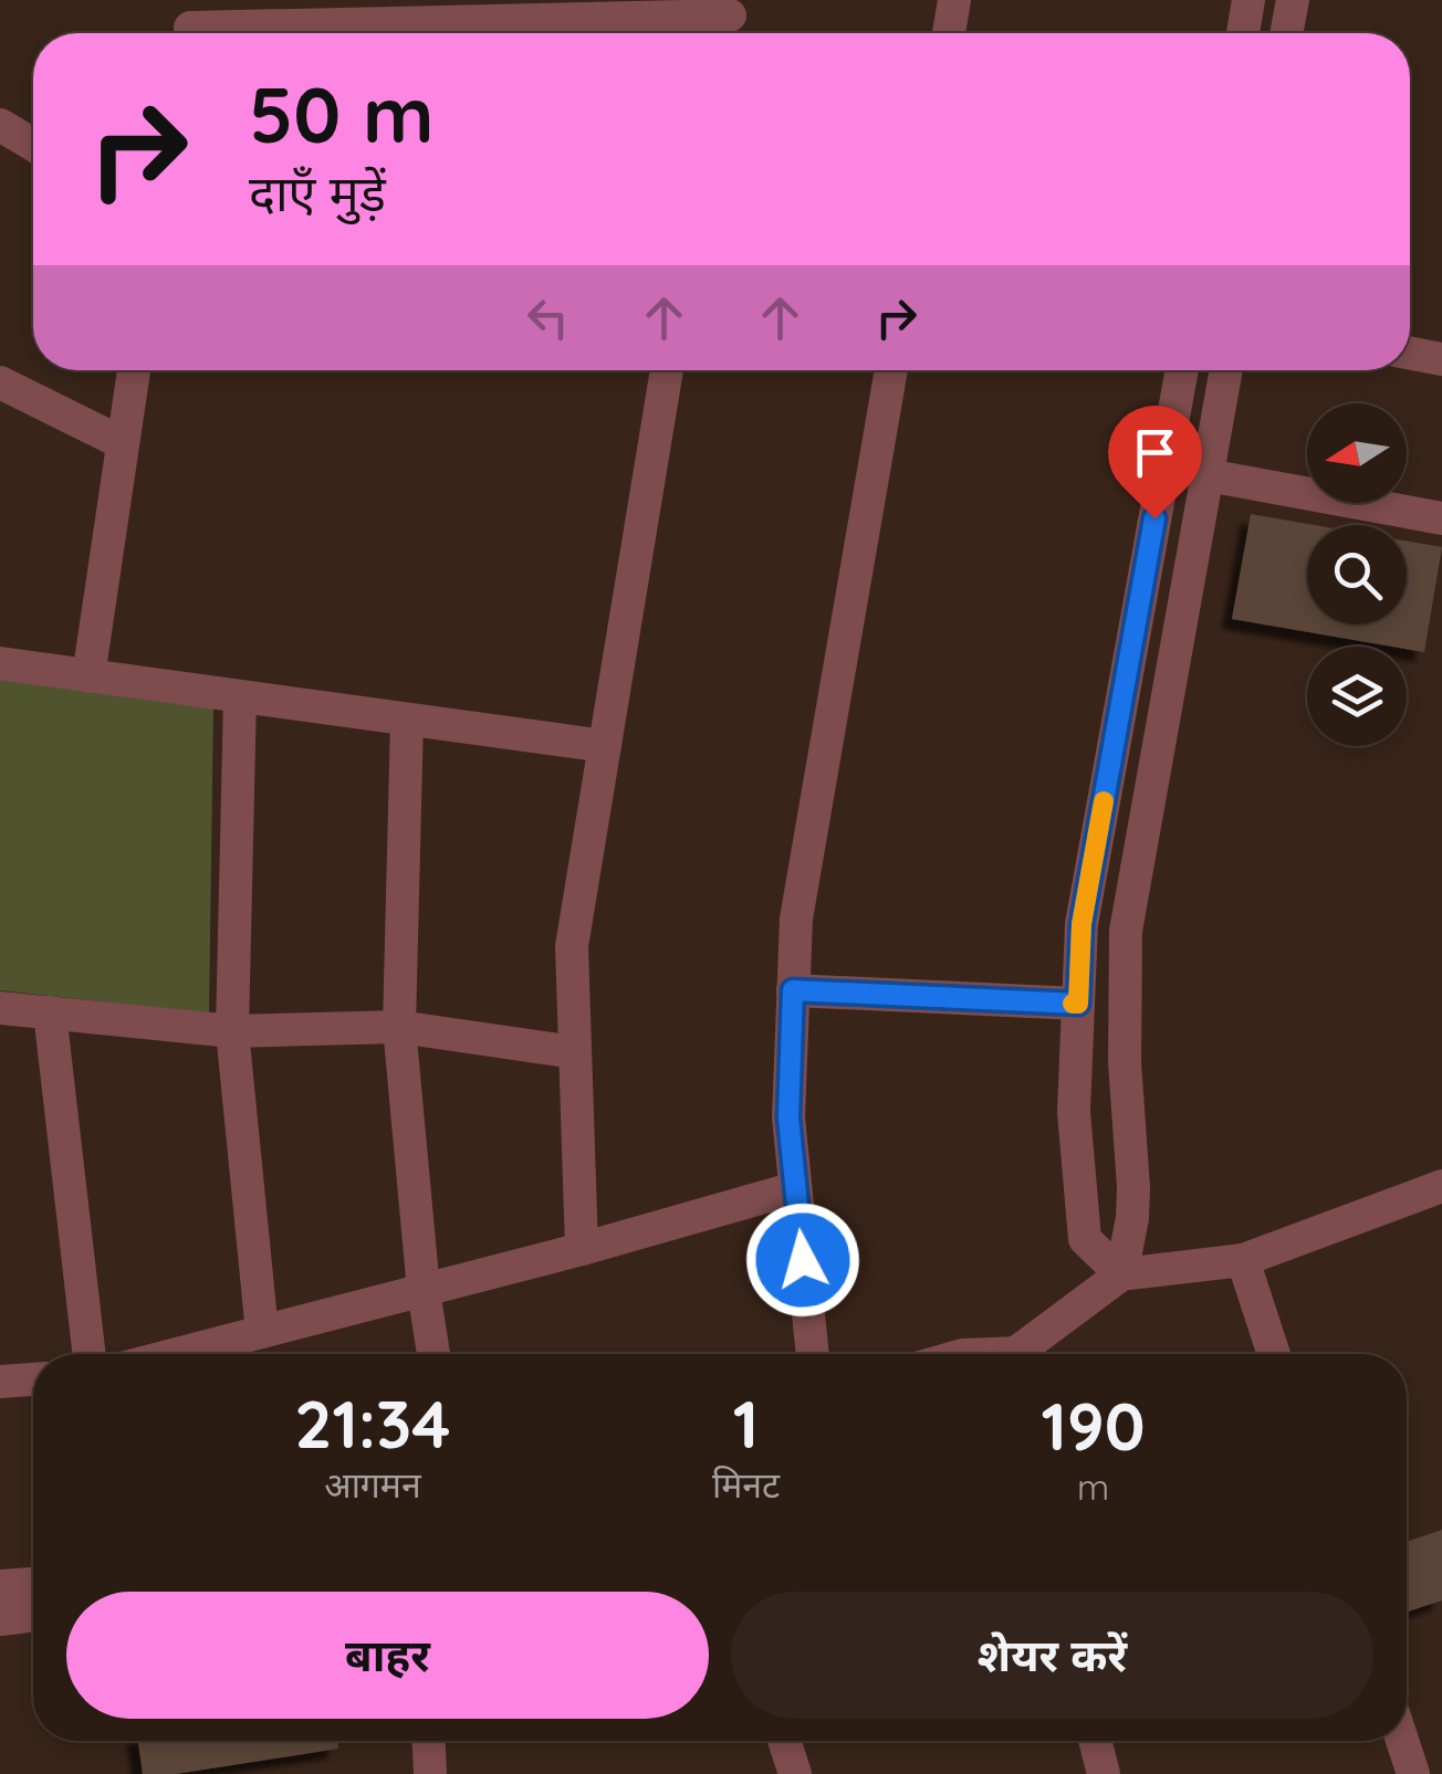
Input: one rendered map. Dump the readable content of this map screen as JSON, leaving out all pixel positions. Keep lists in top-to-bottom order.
{
  "north": "left",
  "page": {
    "turn": ["50 m", "दाएँ मुड़ें"],
    "eta": [
      "21:34",
      "आगमन",
      "1",
      "मिनट",
      "190",
      "m"
    ],
    "buttons": ["बाहर", "शेयर करें"]
  }
}
